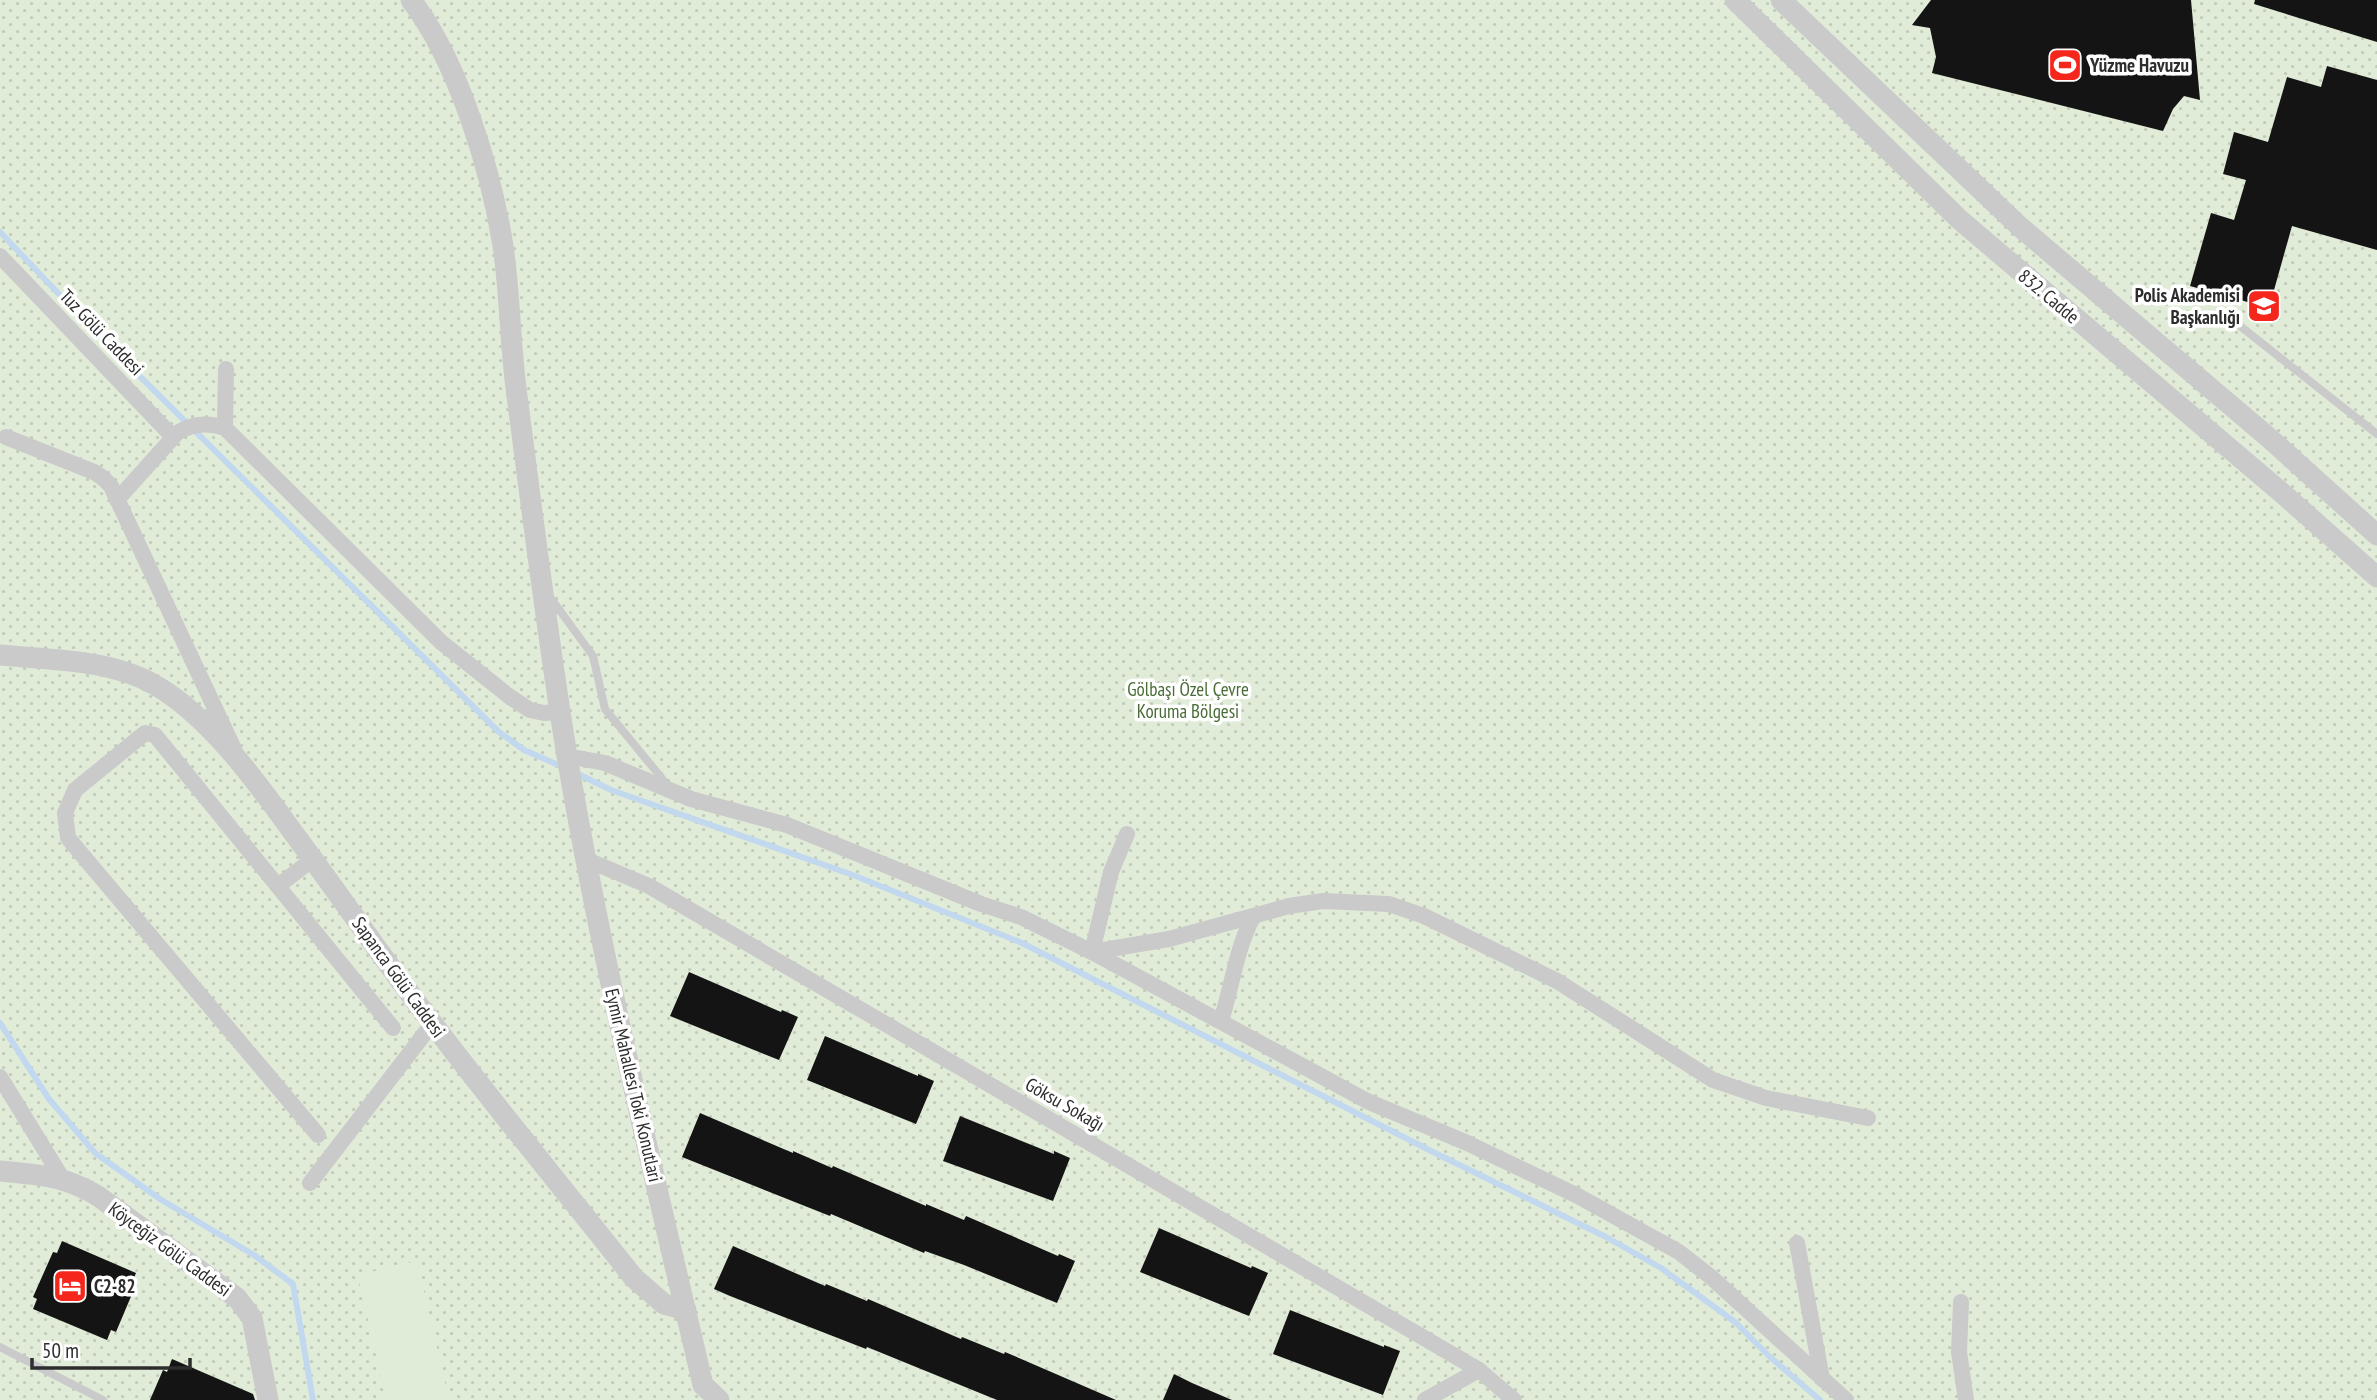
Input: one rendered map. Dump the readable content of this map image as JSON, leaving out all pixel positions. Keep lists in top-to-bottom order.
{
  "streets": {
    "street": [
      "832. Cadde",
      "Tuz Gölü Caddesi",
      "Sapanca Gölü Caddesi",
      "Eymir Mahallesi Toki Konutlari",
      "Göksu Sokağı",
      "Köyceğiz Gölü Caddesi"
    ]
  },
  "crossings": [
    ["Sapanca Gölü Caddesi", "Eymir Mahallesi Toki Konutlari"],
    ["Eymir Mahallesi Toki Konutlari", "Göksu Sokağı"]
  ],
  "parks": ["Gölbaşı Özel Çevre Koruma Bölgesi"],
  "places": {
    "sports": ["Yüzme Havuzu"],
    "school or university": ["Polis Akademisi Başkanlığı"],
    "hotel": ["C2-82"]
  },
  "scale_bar": "50 m"
}
